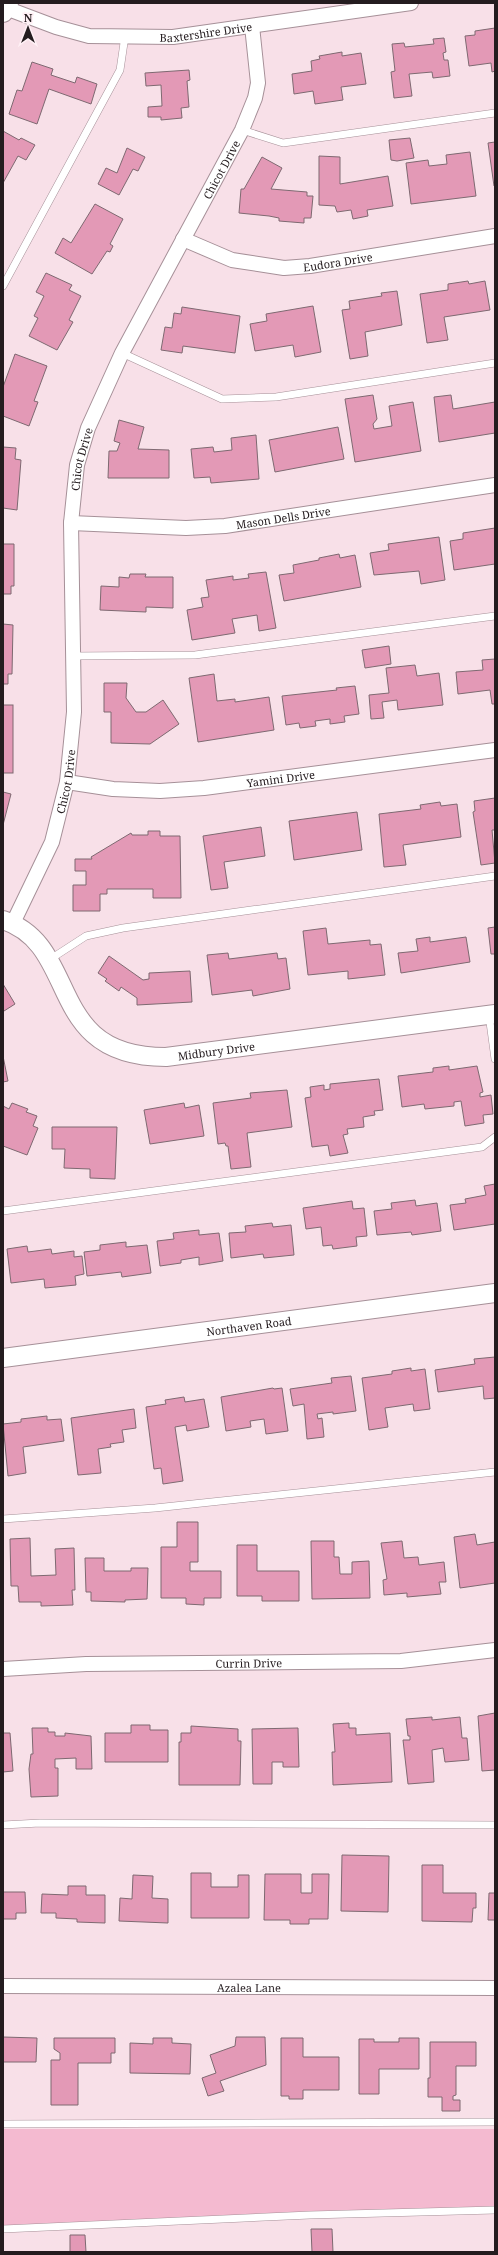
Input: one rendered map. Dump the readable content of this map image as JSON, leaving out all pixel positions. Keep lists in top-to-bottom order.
{
  "streets": {
    "street": [
      "Baxtershire Drive",
      "Chicot Drive",
      "Eudora Drive",
      "Mason Dells Drive",
      "Yamini Drive",
      "Midbury Drive",
      "Northaven Road",
      "Currin Drive",
      "Azalea Lane"
    ]
  },
  "crossings": [
    ["Baxtershire Drive", "Chicot Drive"],
    ["Chicot Drive", "Eudora Drive"],
    ["Chicot Drive", "Mason Dells Drive"],
    ["Chicot Drive", "Yamini Drive"],
    ["Chicot Drive", "Midbury Drive"]
  ],
  "north": "top"
}
